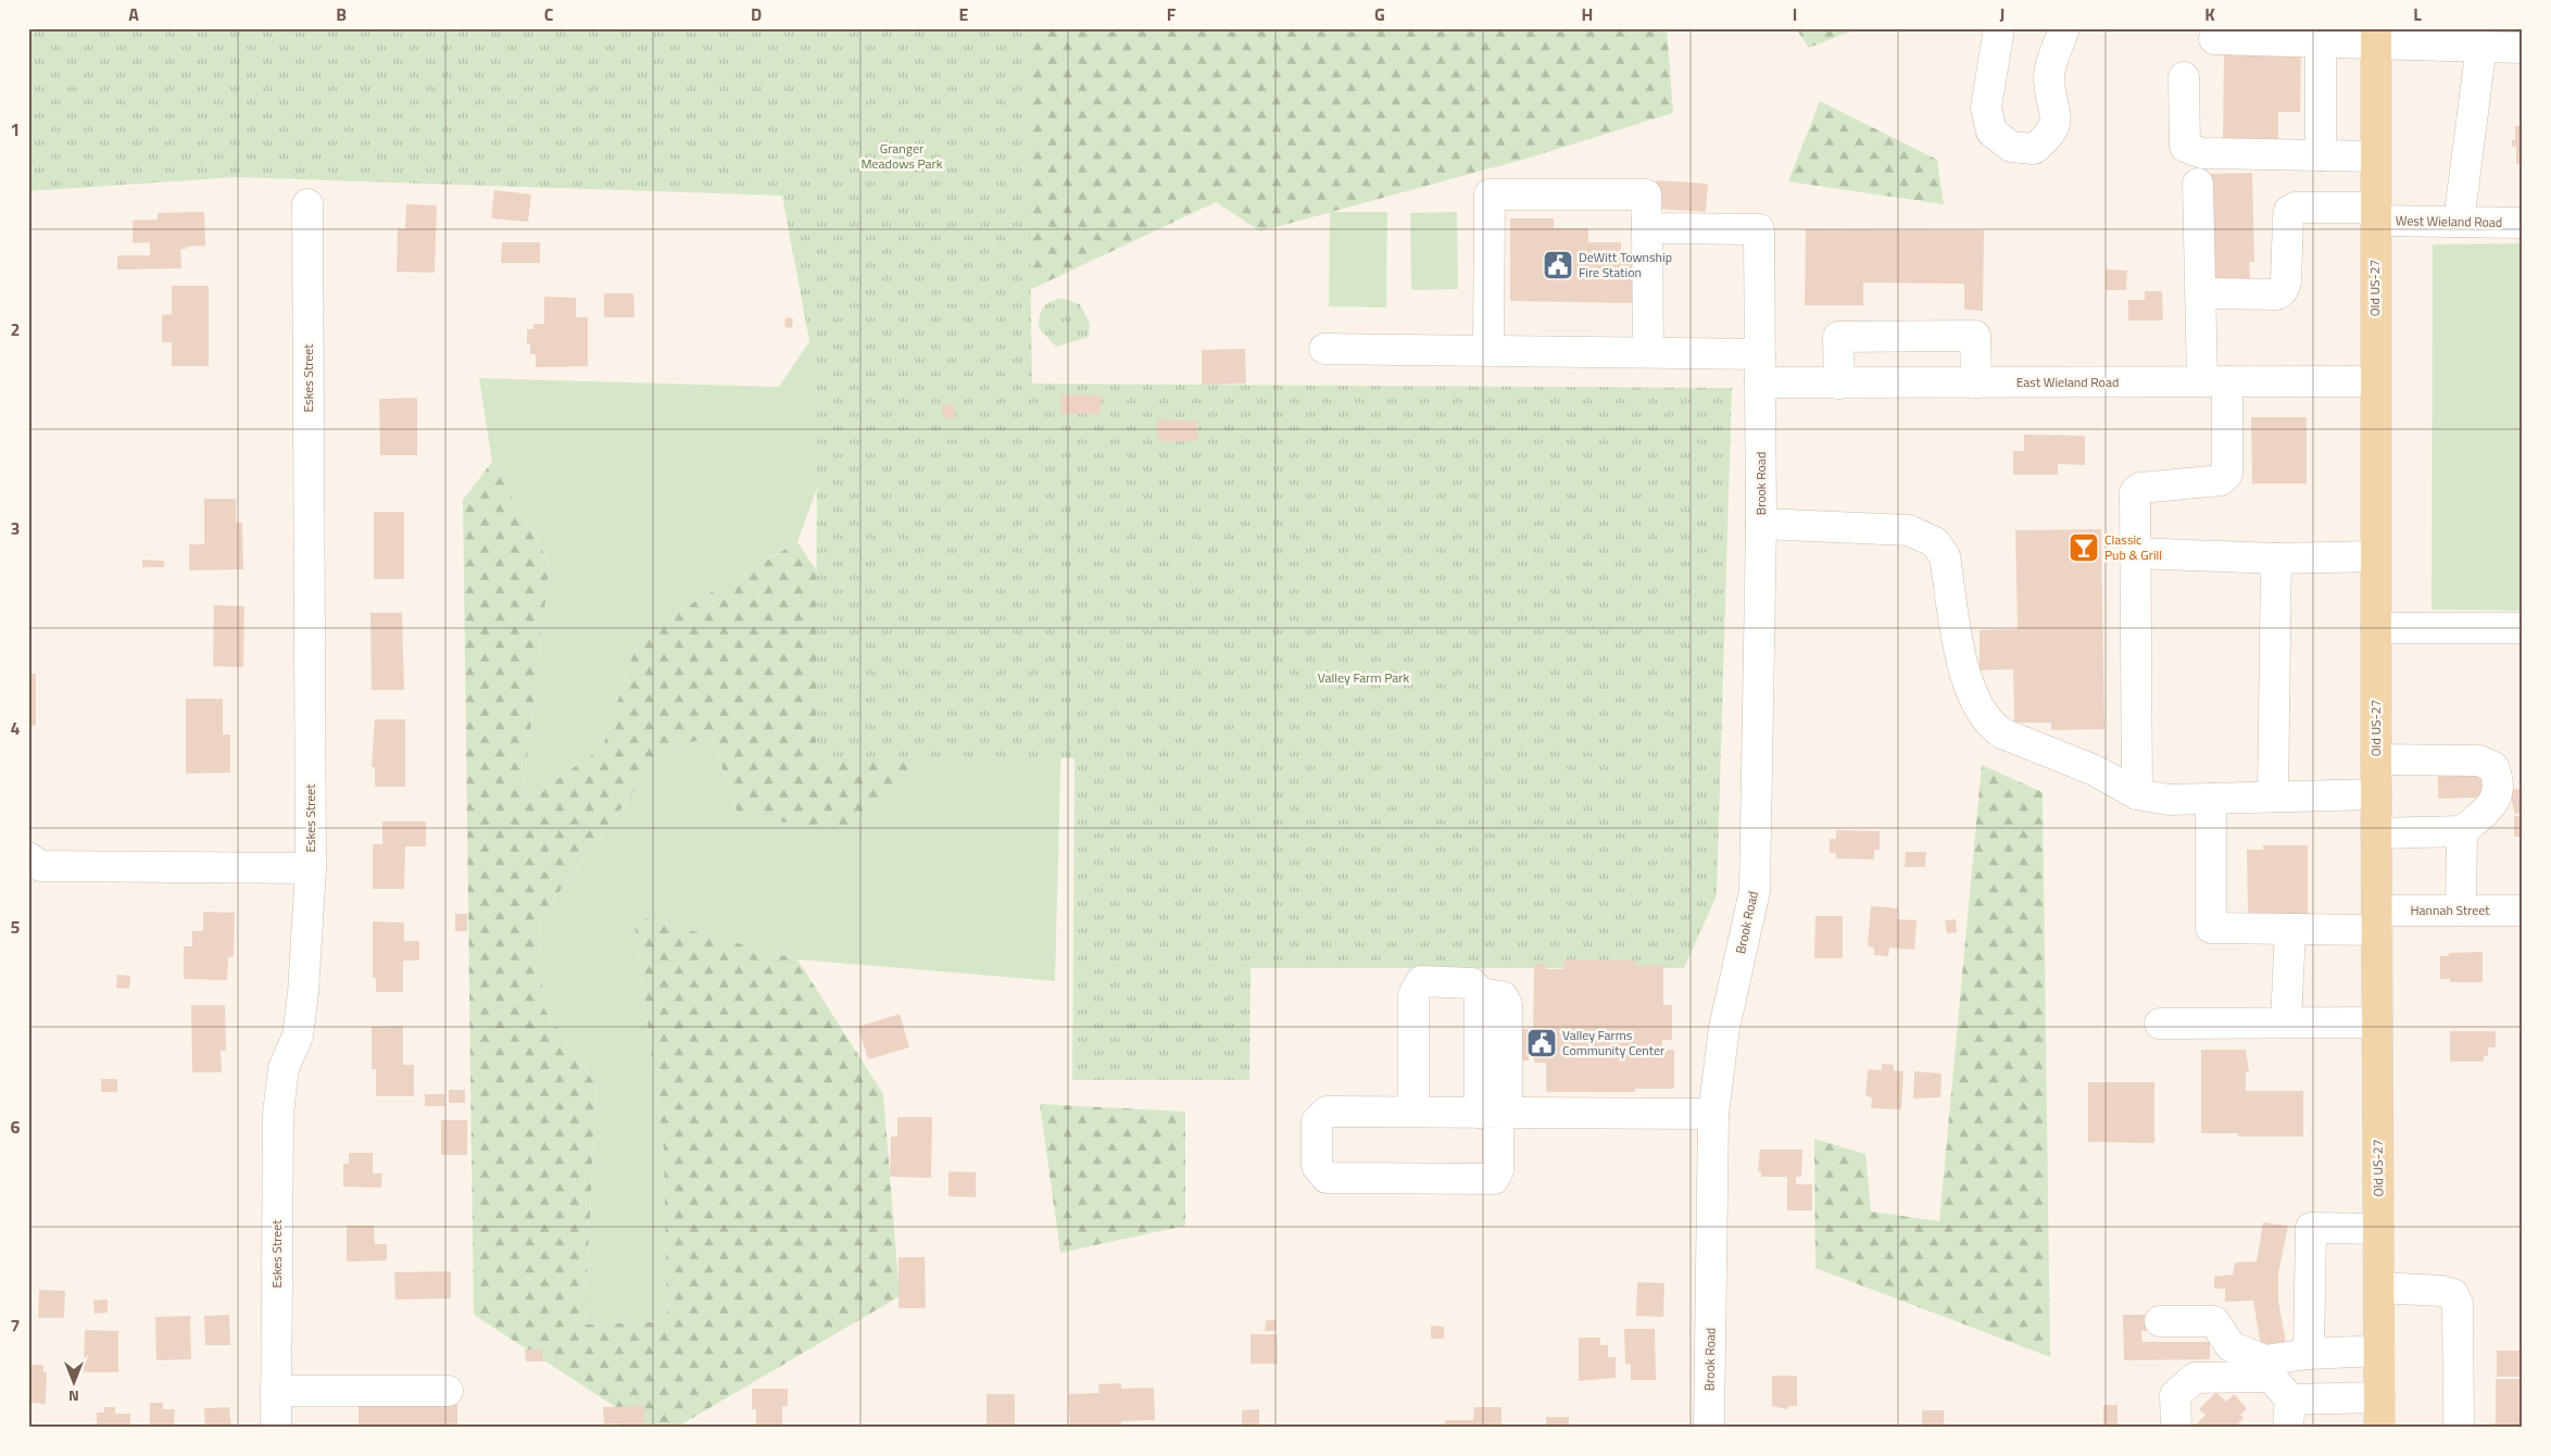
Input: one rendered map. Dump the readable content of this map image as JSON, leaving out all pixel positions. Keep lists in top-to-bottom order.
{
  "streets": {
    "main road": ["Old US-27"],
    "street": [
      "West Wieland Road",
      "Eskes Street",
      "East Wieland Road",
      "Brook Road",
      "Hannah Street"
    ]
  },
  "crossings": [
    ["West Wieland Road", "Old US-27"],
    ["Old US-27", "East Wieland Road"],
    ["Old US-27", "Hannah Street"],
    ["East Wieland Road", "Brook Road"]
  ],
  "parks": ["Granger Meadows Park", "Valley Farm Park"],
  "places": {
    "public building": ["DeWitt Township Fire Station", "Valley Farms Community Center"],
    "bar": ["Classic Pub & Grill"]
  },
  "north": "bottom",
  "grid": {
    "columns": [
      "A",
      "B",
      "C",
      "D",
      "E",
      "F",
      "G",
      "H",
      "I",
      "J",
      "K",
      "L"
    ],
    "rows": [
      "1",
      "2",
      "3",
      "4",
      "5",
      "6",
      "7"
    ]
  }
}
